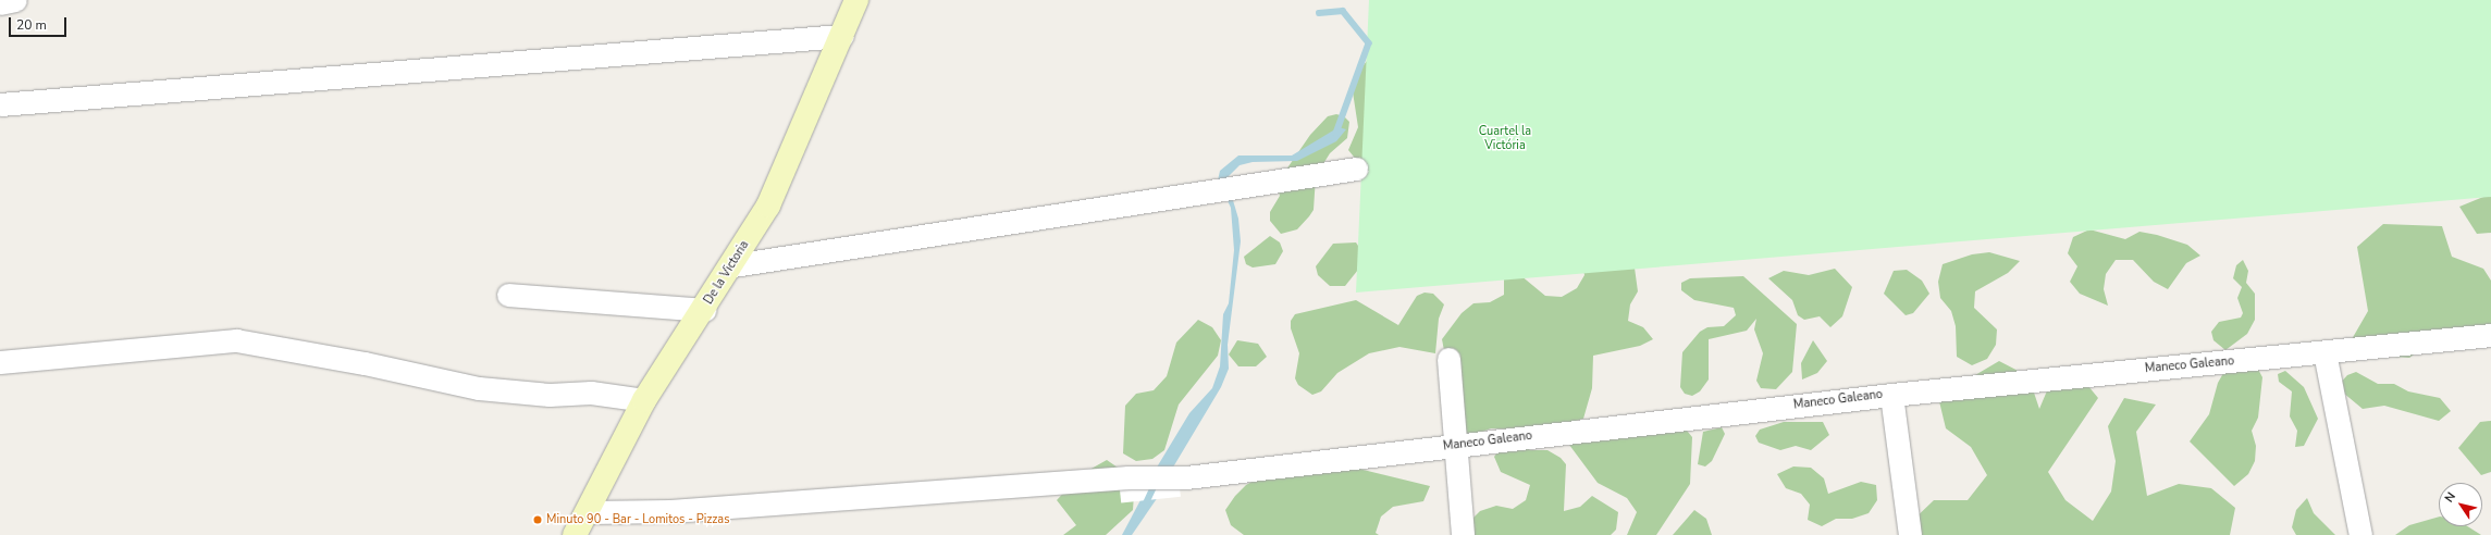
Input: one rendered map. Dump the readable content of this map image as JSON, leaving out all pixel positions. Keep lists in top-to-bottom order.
{
  "streets": {
    "main road": ["De la Victoria"],
    "street": ["Maneco Galeano"]
  },
  "crossings": [
    ["De la Victoria", "Maneco Galeano"]
  ],
  "parks": ["Cuartel la Victória"],
  "places": ["Minuto 90 - Bar - Lomitos - Pizzas"],
  "scale_bar": "20 m",
  "north": "top left"
}
